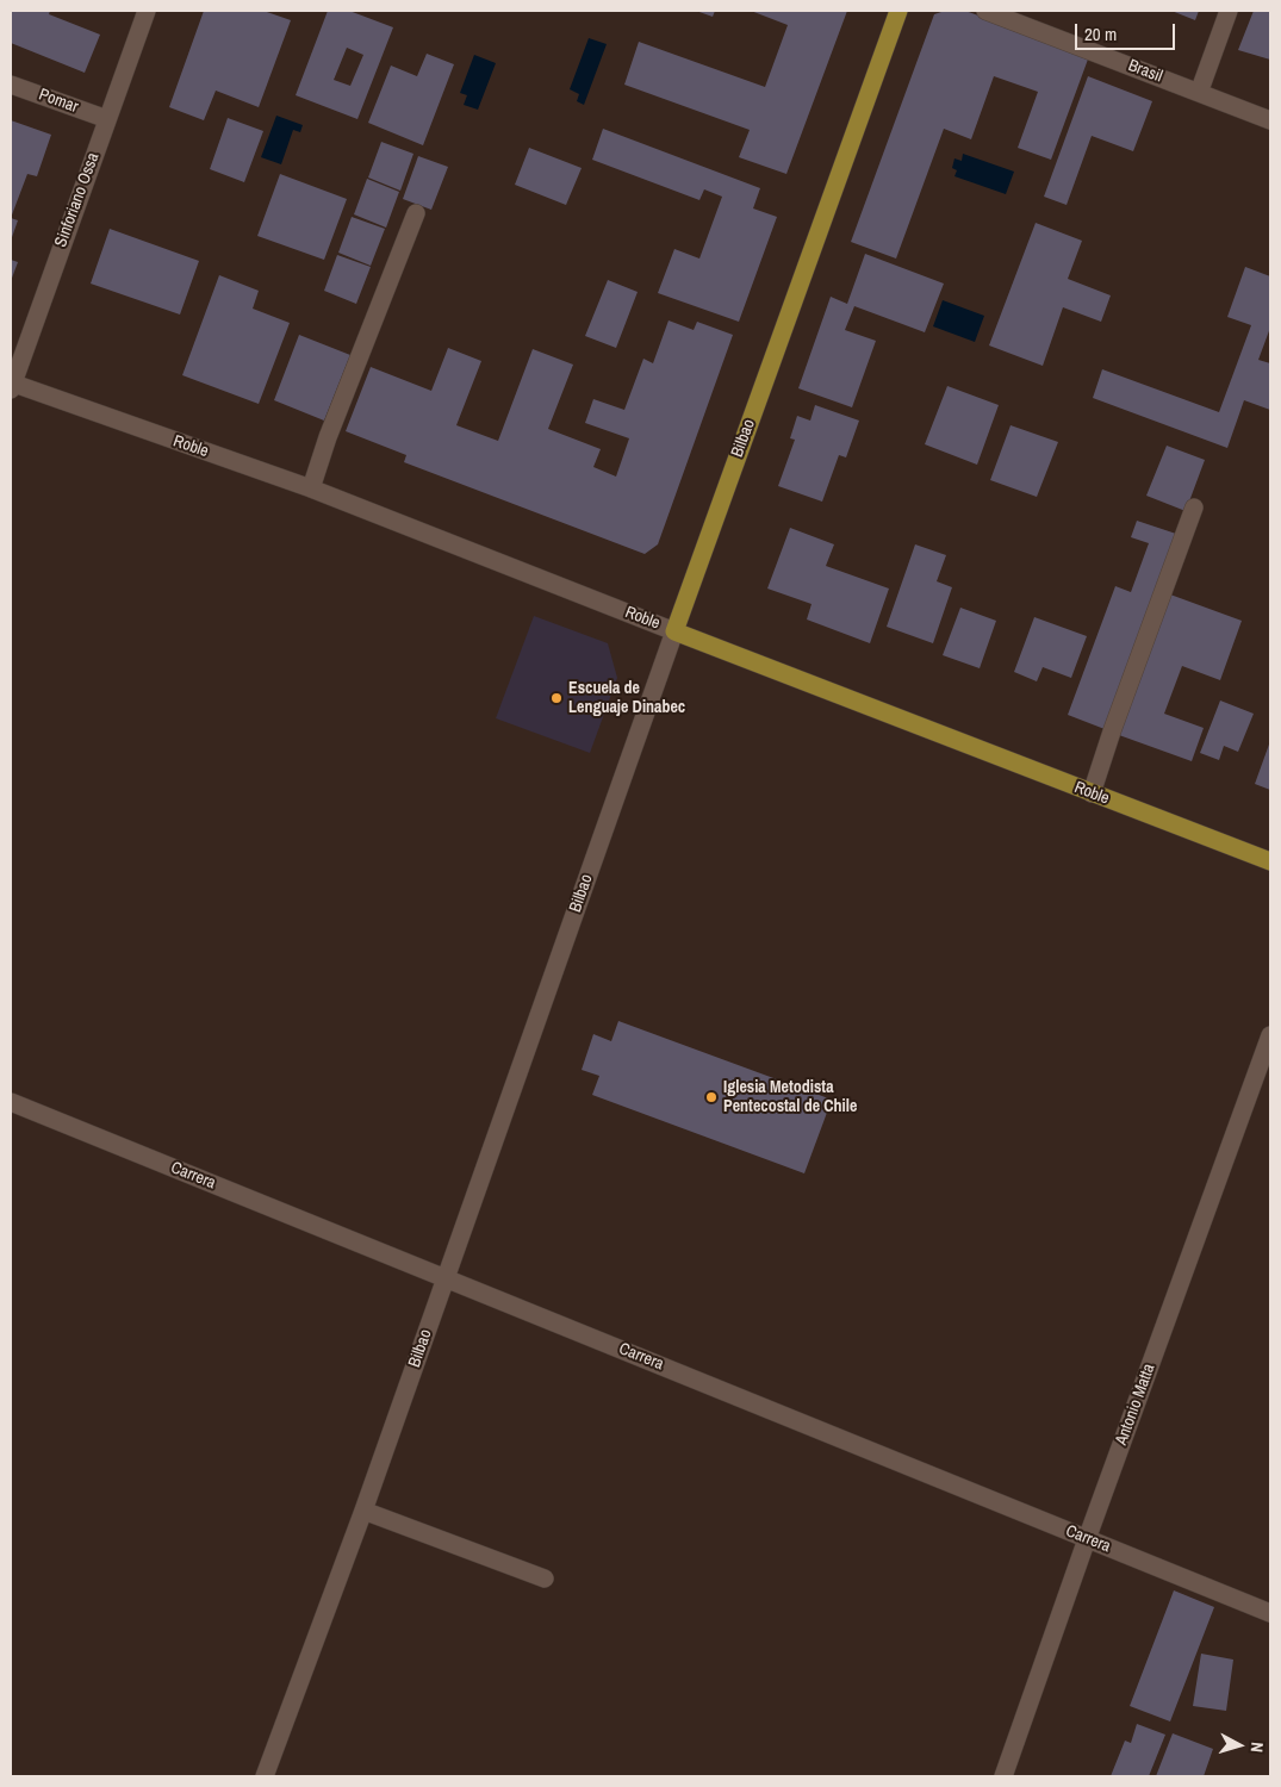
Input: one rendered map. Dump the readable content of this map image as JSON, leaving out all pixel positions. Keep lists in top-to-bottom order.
{
  "streets": {
    "main road": ["Bilbao", "Roble"],
    "street": [
      "Brasil",
      "Pomar",
      "Sinforiano Ossa",
      "Carrera",
      "Antonio Matta"
    ]
  },
  "crossings": [
    ["Pomar", "Sinforiano Ossa"],
    ["Sinforiano Ossa", "Roble"],
    ["Bilbao", "Roble"],
    ["Bilbao", "Carrera"],
    ["Carrera", "Antonio Matta"]
  ],
  "places": ["Escuela de Lenguaje Dinabec", "Iglesia Metodista Pentecostal de Chile"],
  "scale_bar": "20 m",
  "north": "right"
}
